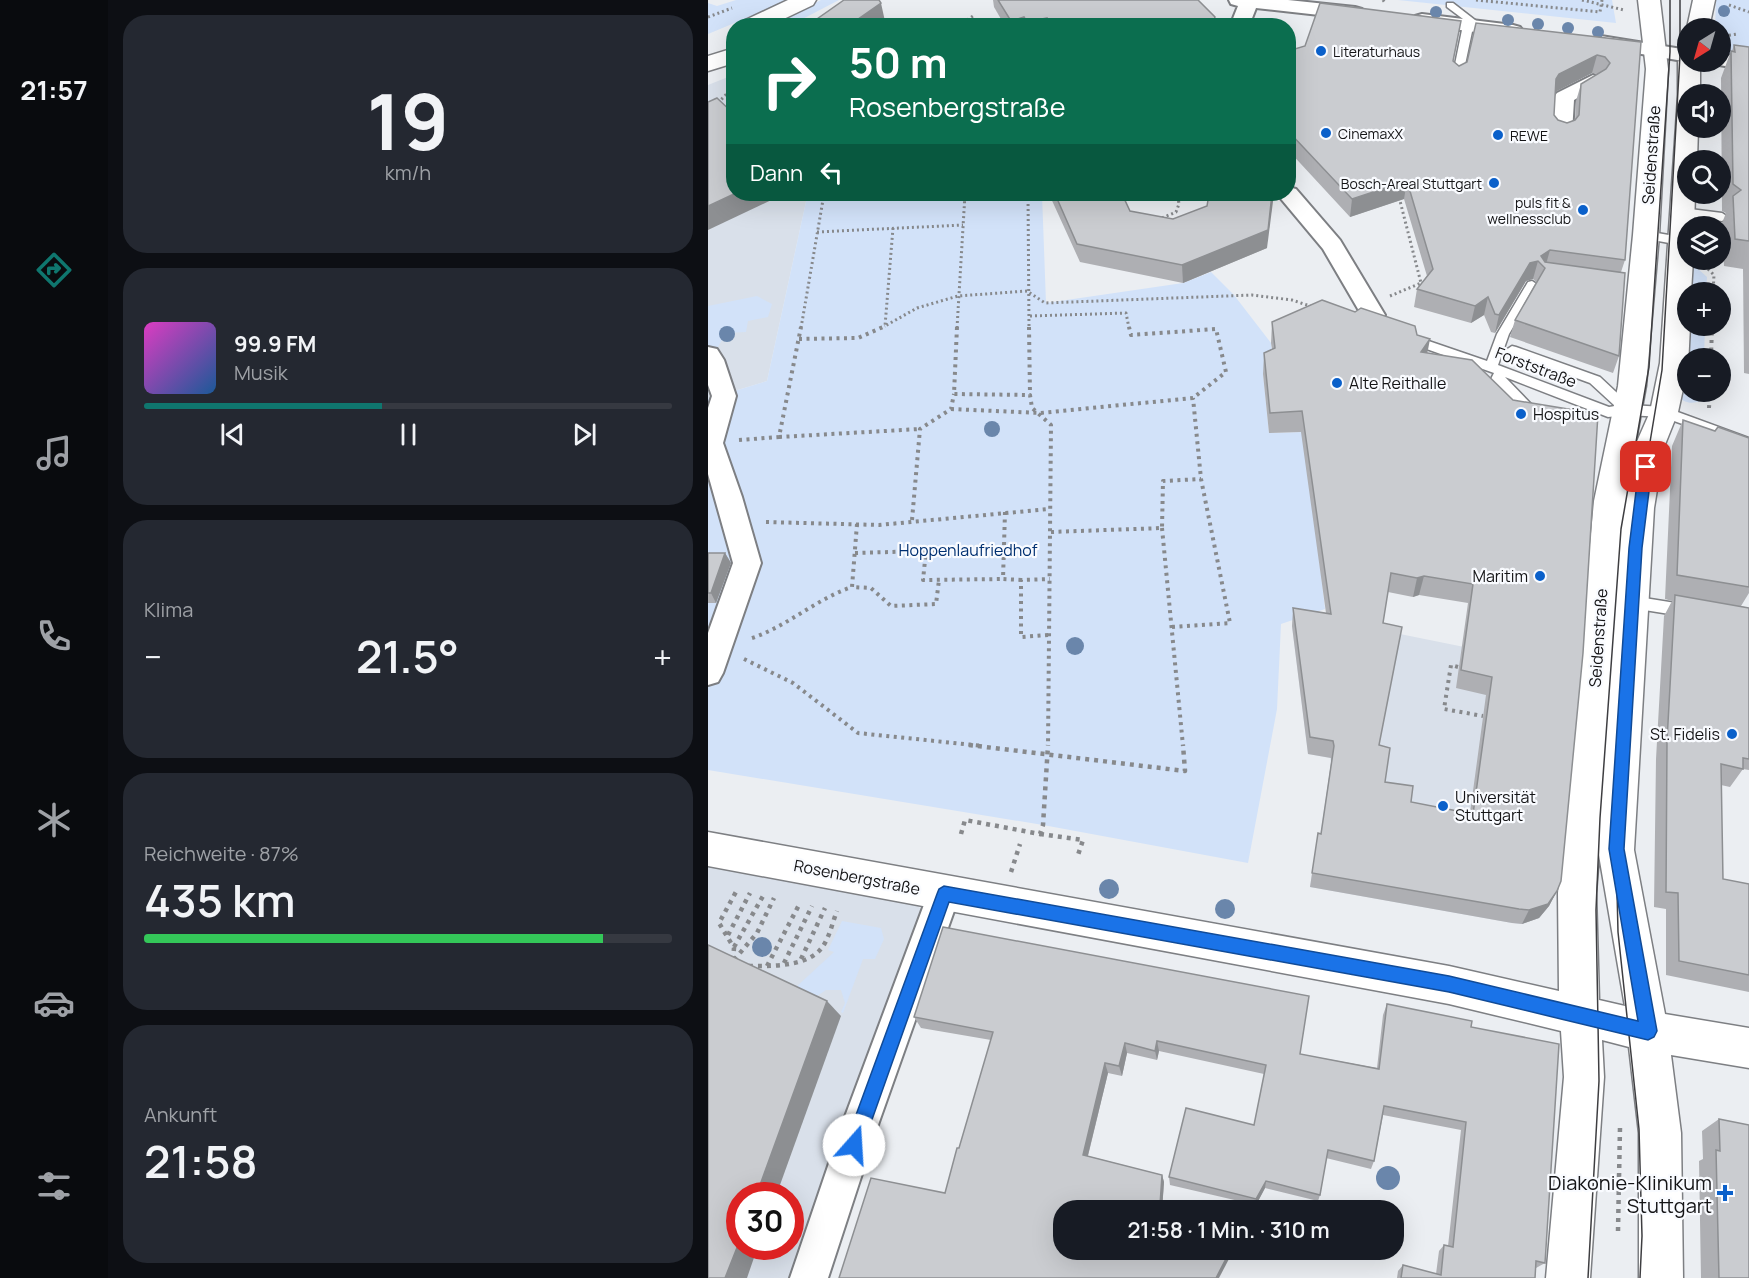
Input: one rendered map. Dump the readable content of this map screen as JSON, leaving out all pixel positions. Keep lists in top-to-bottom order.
{
  "streets": {
    "street": ["Seidenstraße", "Rosenbergstraße"],
    "lane": ["Forststraße"]
  },
  "crossings": [
    ["Seidenstraße", "Forststraße"],
    ["Seidenstraße", "Rosenbergstraße"]
  ],
  "parks": ["Hoppenlaufriedhof"],
  "places": {
    "other": [
      "Literaturhaus",
      "CinemaxX",
      "REWE",
      "Bosch-Areal Stuttgart",
      "puls fit & wellnessclub",
      "Alte Reithalle",
      "Hospitus",
      "Maritim",
      "St. Fidelis",
      "Universität Stuttgart"
    ],
    "health": ["Diakonie-Klinikum Stuttgart"]
  },
  "north": "bottom left",
  "page": {
    "tabs": "21:57",
    "tile": [
      ["19", "km/h"],
      "Klima",
      ["Reichweite · 87%", "435 km"],
      ["Ankunft", "21:58"]
    ],
    "map_buttons": ["+", "−"],
    "turn": ["50 m", "Rosenbergstraße"],
    "then": "Dann",
    "song": ["99.9 FM", "Musik"],
    "heat": ["−", "21.5°", "+"],
    "limit": "30",
    "trip": "21:58 · 1 Min. · 310 m"
  }
}
